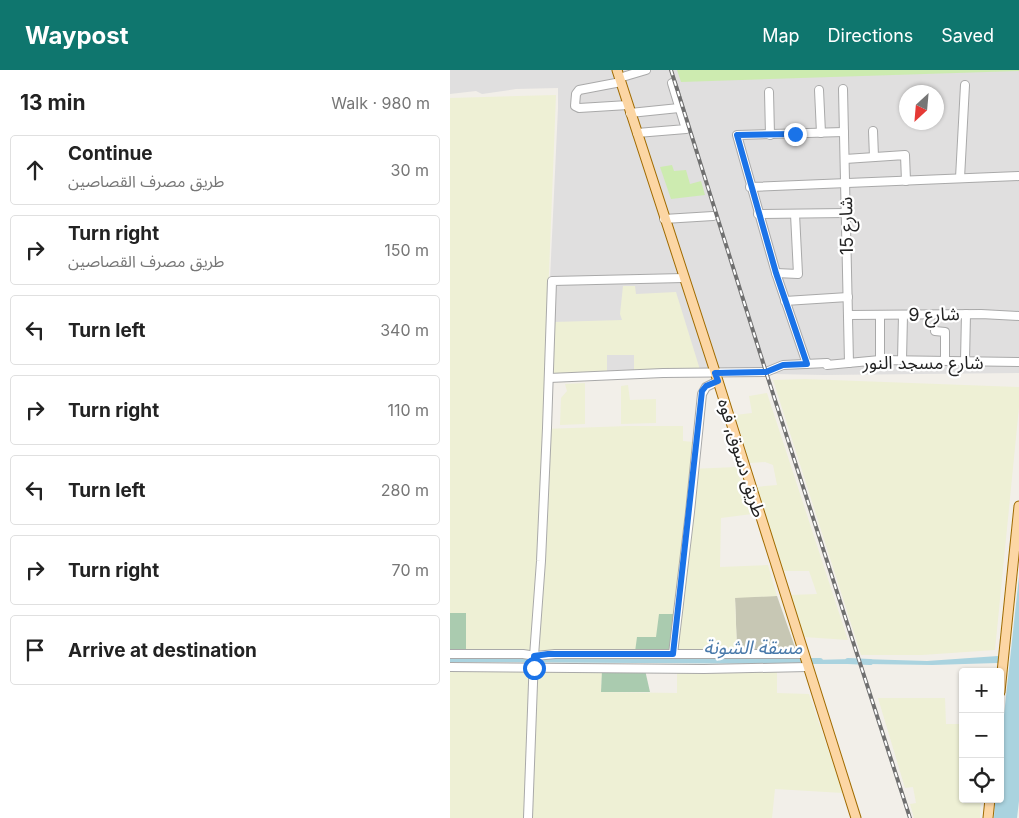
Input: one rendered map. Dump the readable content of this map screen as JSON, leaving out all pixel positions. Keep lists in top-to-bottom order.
{
  "streets": {
    "main road": ["طريق دسوق, فوه"],
    "street": ["شارع 15", "شارع 9", "شارع مسجد النور"]
  },
  "crossings": [
    ["شارع 15", "شارع 9"],
    ["شارع 15", "شارع مسجد النور"],
    ["شارع مسجد النور", "طريق دسوق, فوه"]
  ],
  "water": ["مسقة الشونة"],
  "north": "bottom left",
  "page": {
    "header": "Waypost",
    "nav": ["Map", "Directions", "Saved"],
    "heading": ["13 min", "Walk · 980 m"],
    "list": [
      ["Continue", "طريق مصرف القصاصين", "30 m"],
      ["Turn right", "طريق مصرف القصاصين", "150 m"],
      ["Turn left", "340 m"],
      ["Turn right", "110 m"],
      ["Turn left", "280 m"],
      ["Turn right", "70 m"],
      "Arrive at destination"
    ],
    "map_buttons": ["+", "−"]
  }
}
